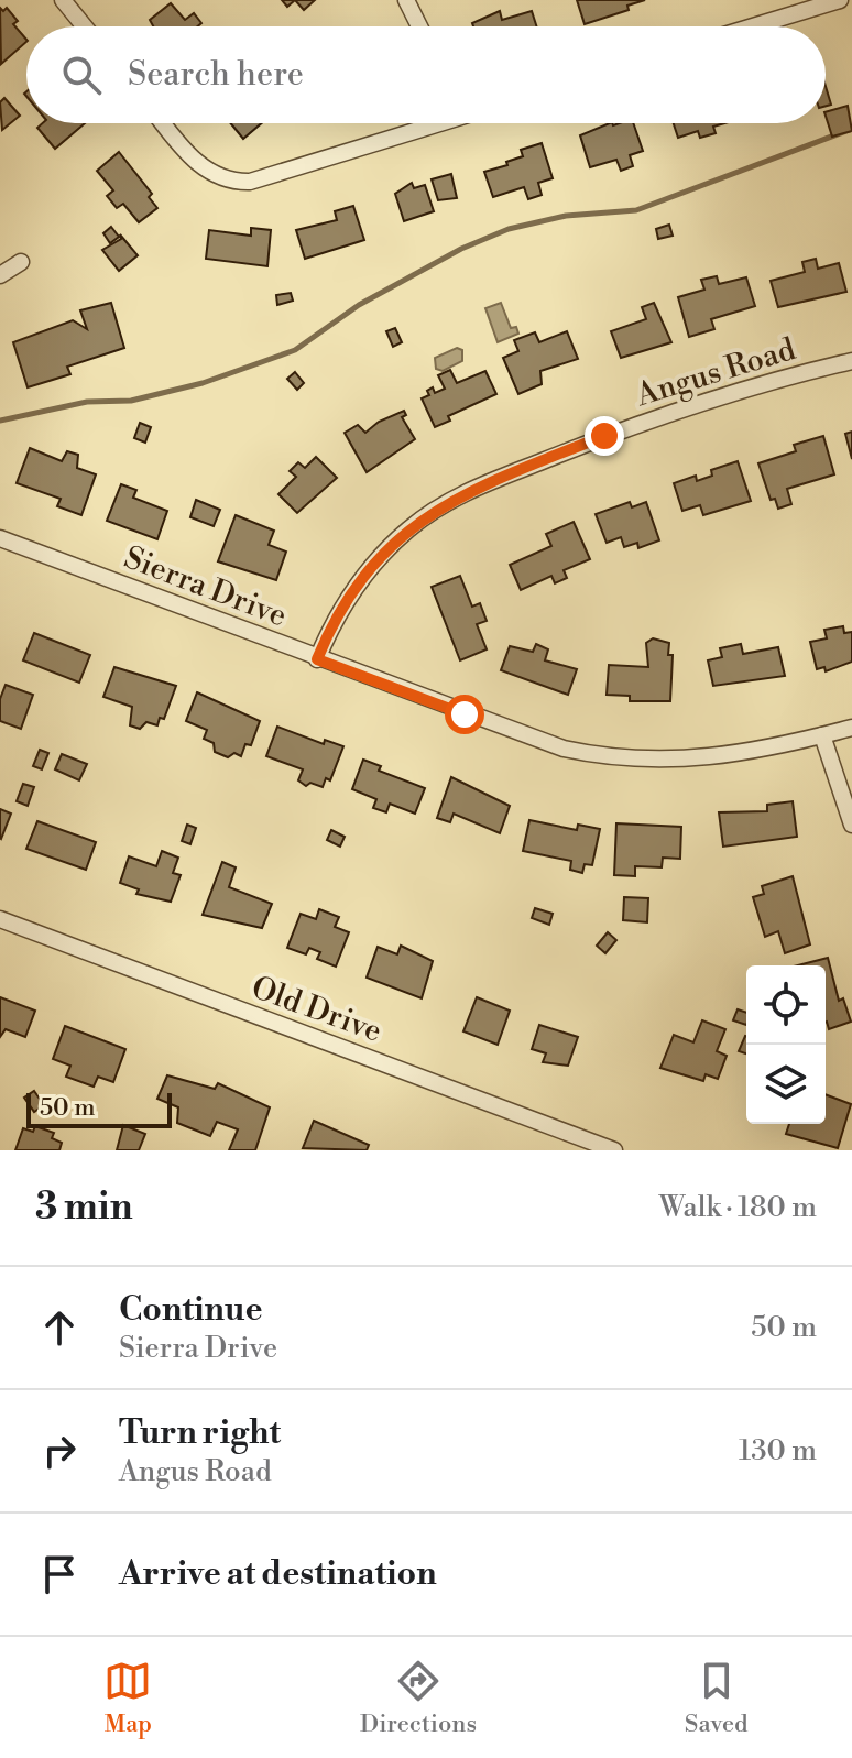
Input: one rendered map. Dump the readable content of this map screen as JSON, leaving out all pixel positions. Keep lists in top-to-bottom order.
{
  "streets": {
    "street": ["Angus Road", "Sierra Drive", "Old Drive"]
  },
  "crossings": [
    ["Angus Road", "Sierra Drive"]
  ],
  "scale_bar": "50 m",
  "page": {
    "search": "Search here",
    "scale": "50 m",
    "heading": ["3 min", "Walk · 180 m"],
    "list": [
      ["Continue", "Sierra Drive", "50 m"],
      ["Turn right", "Angus Road", "130 m"],
      "Arrive at destination"
    ],
    "nav": ["Map", "Directions", "Saved"]
  }
}
